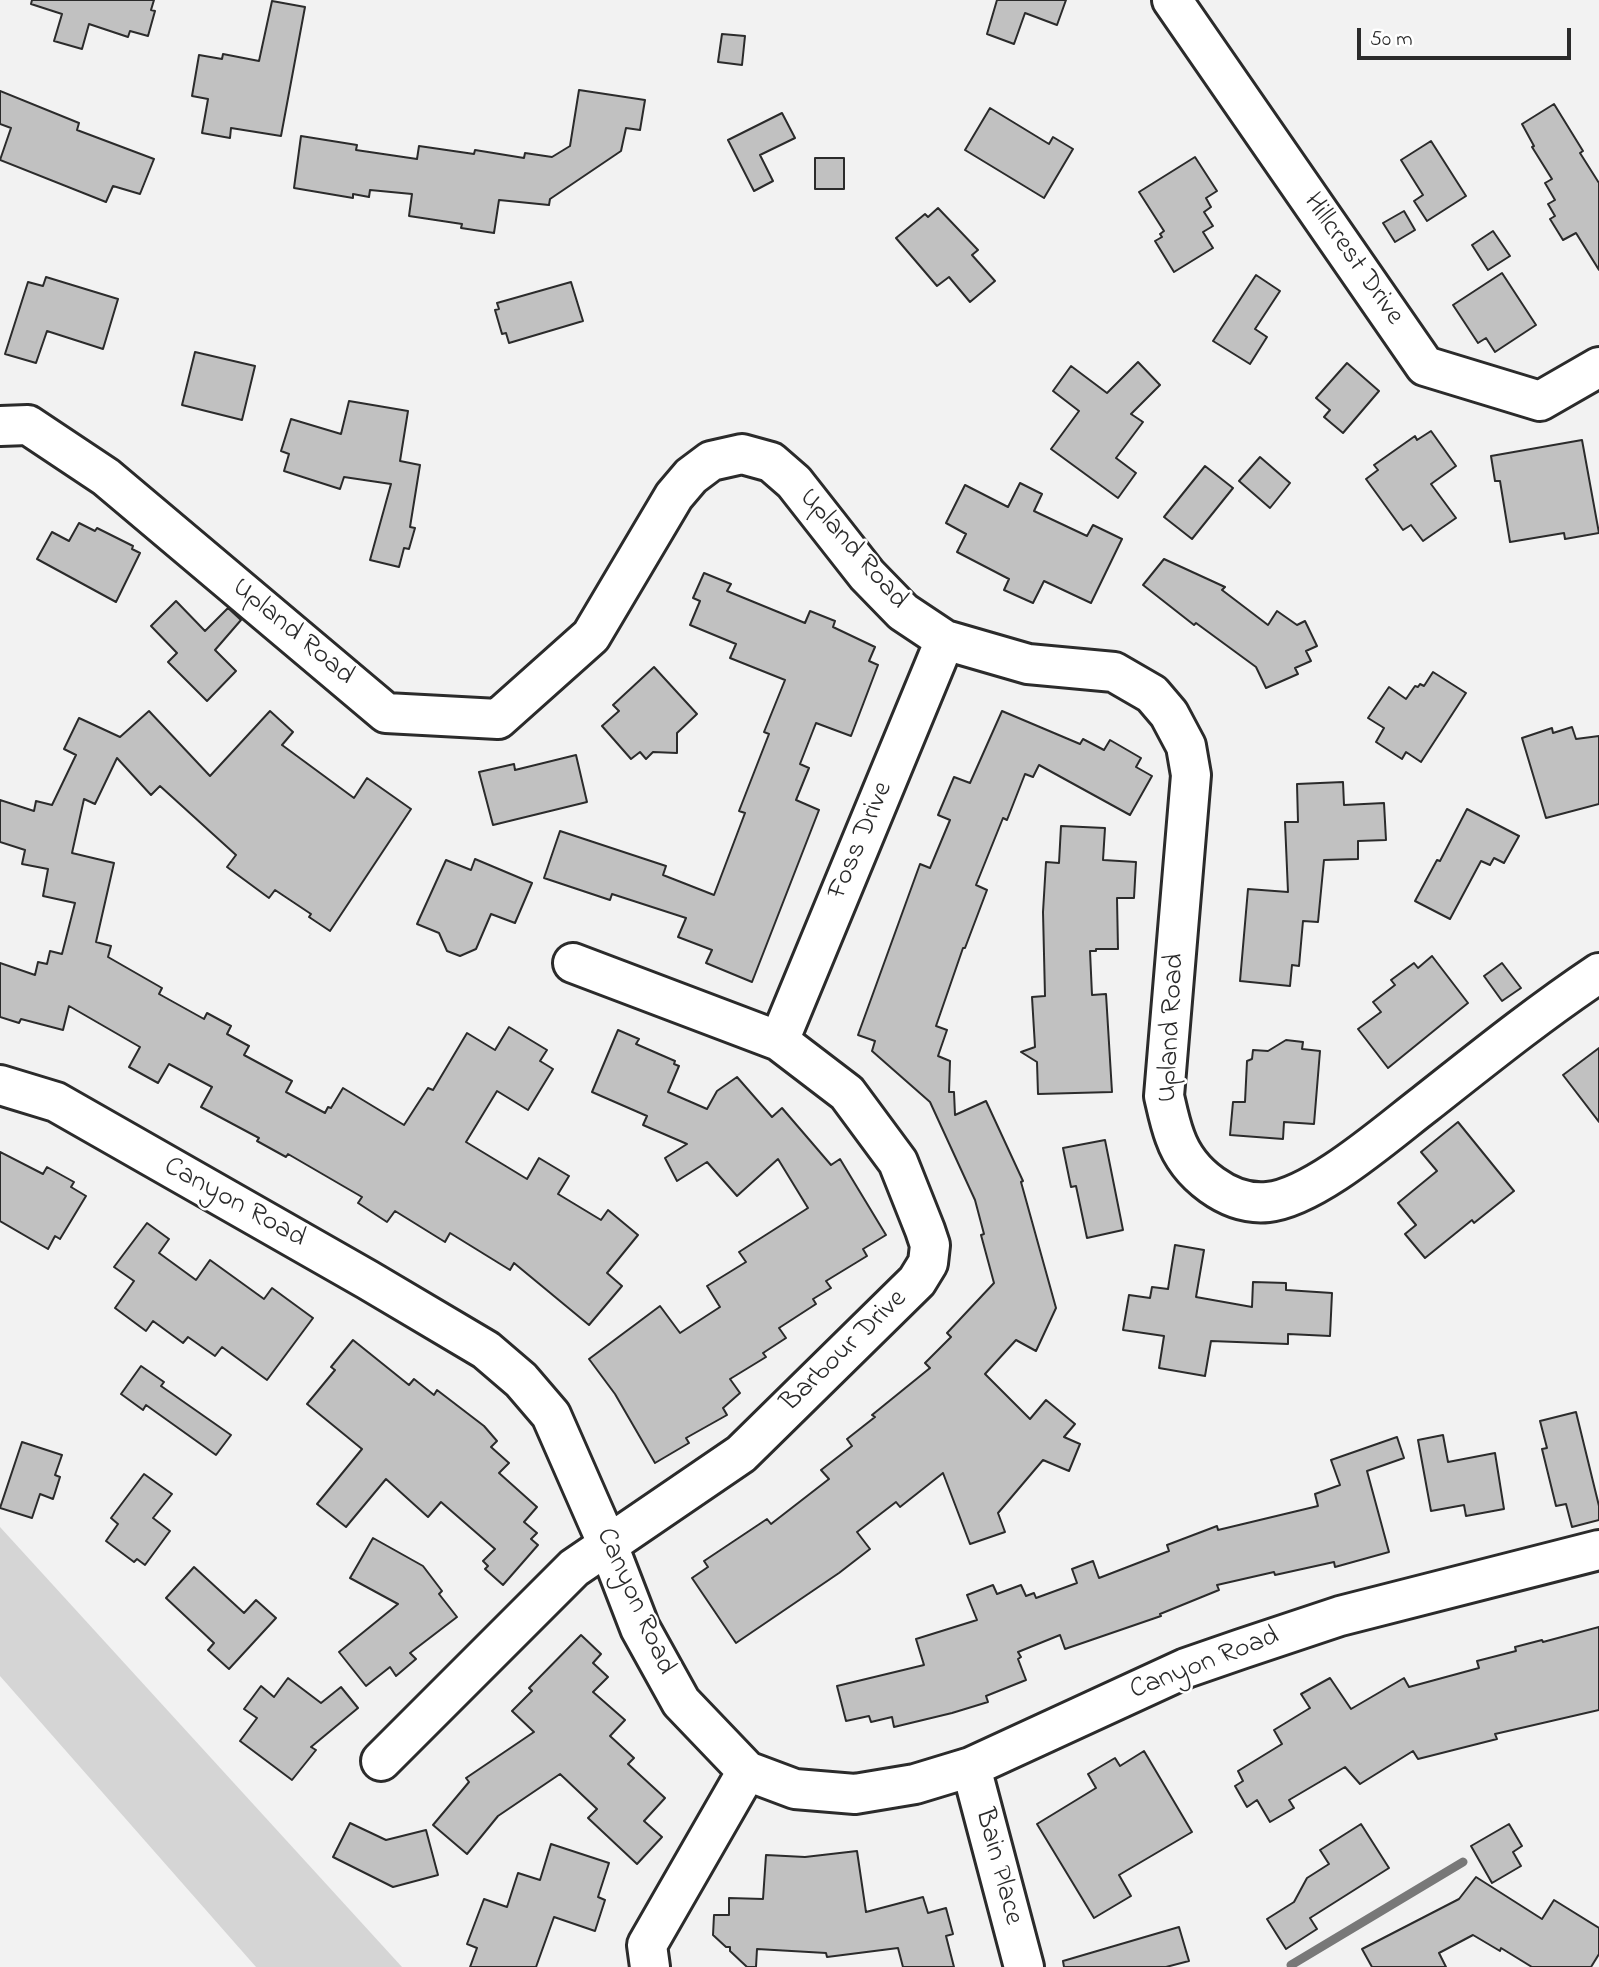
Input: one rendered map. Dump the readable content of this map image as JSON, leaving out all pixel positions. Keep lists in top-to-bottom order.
{
  "streets": {
    "street": [
      "Hillcrest Drive",
      "Upland Road",
      "Foss Drive",
      "Canyon Road",
      "Barbour Drive",
      "Bain Place"
    ]
  },
  "crossings": [
    ["Upland Road", "Foss Drive"],
    ["Foss Drive", "Barbour Drive"],
    ["Canyon Road", "Barbour Drive"],
    ["Canyon Road", "Bain Place"]
  ],
  "scale_bar": "50 m"
}
